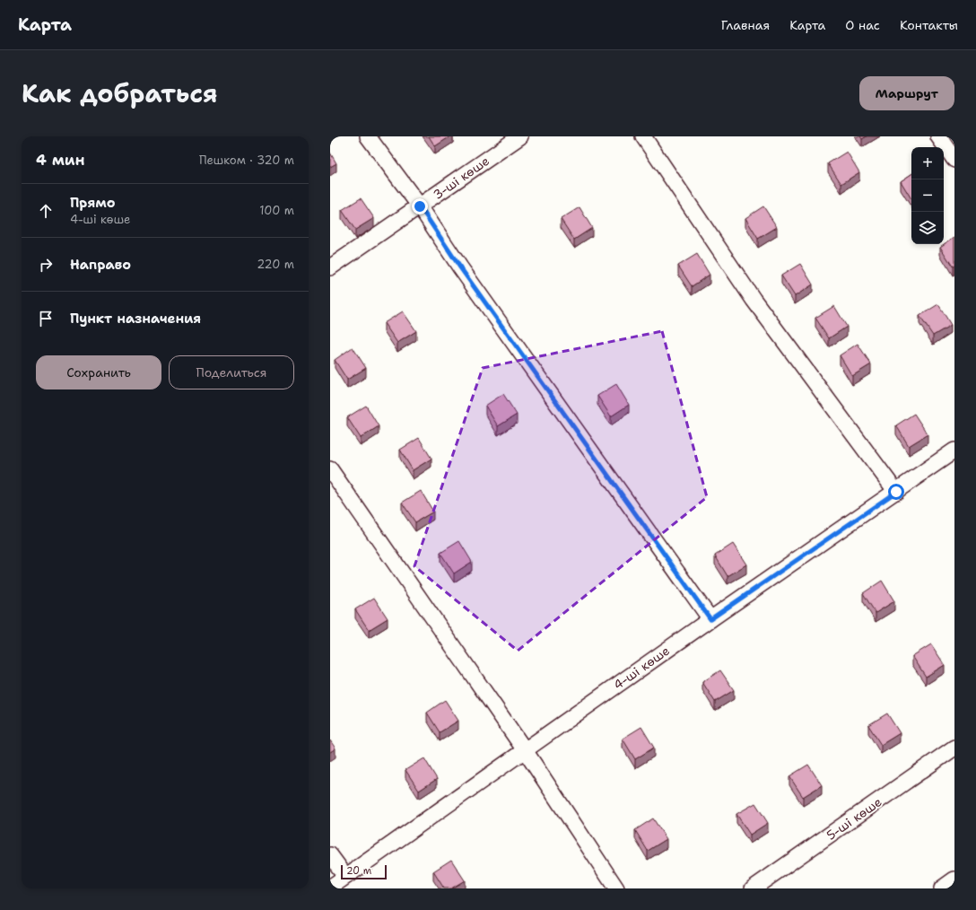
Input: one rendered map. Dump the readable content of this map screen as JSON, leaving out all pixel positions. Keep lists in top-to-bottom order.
{
  "streets": {
    "lane": ["3-ші көше", "4-ші көше", "5-ші көше"]
  },
  "scale_bar": "20 m",
  "page": {
    "header": "Карта",
    "nav": [
      "Главная",
      "Карта",
      "О нас",
      "Контакты"
    ],
    "title": "Как добраться",
    "buttons": [
      "Маршрут",
      ["Сохранить", "Поделиться"]
    ],
    "heading": ["4 мин", "Пешком · 320 m"],
    "map_buttons": ["+", "−"],
    "list": [
      ["Прямо", "4-ші көше", "100 m"],
      ["Направо", "220 m"],
      "Пункт назначения"
    ],
    "scale": "20 m"
  }
}
